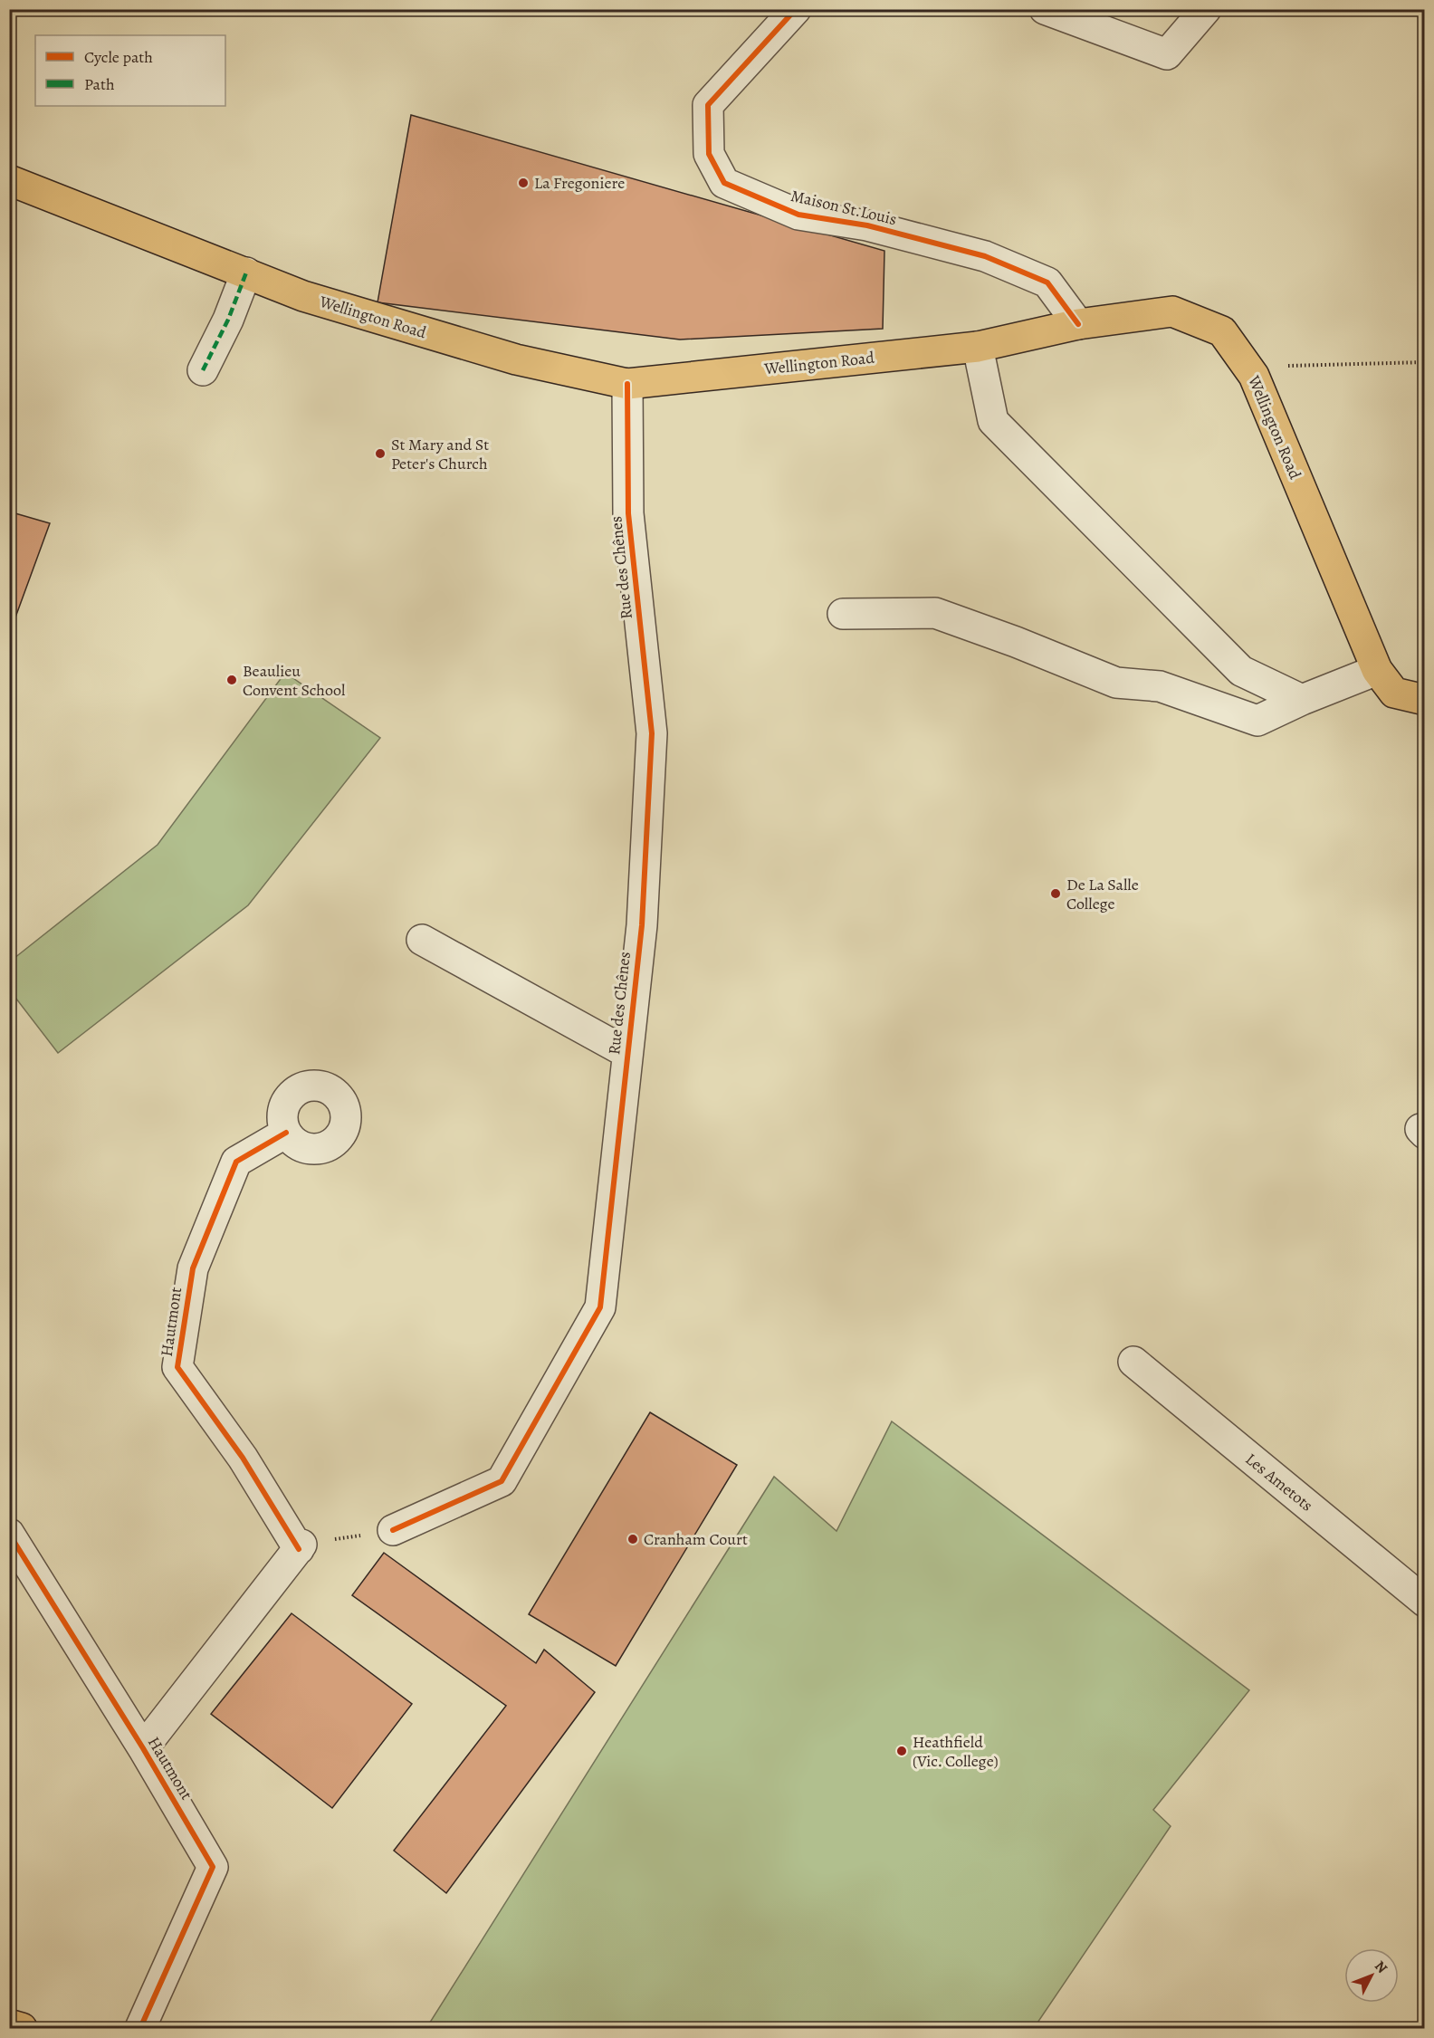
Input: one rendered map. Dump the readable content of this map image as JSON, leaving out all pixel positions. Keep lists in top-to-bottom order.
{
  "streets": {
    "main road": ["Wellington Road"],
    "street": [
      "Maison St.Louis",
      "Rue des Chênes",
      "Hautmont",
      "Les Ametots"
    ]
  },
  "crossings": [
    ["Maison St.Louis", "Wellington Road"],
    ["Wellington Road", "Rue des Chênes"]
  ],
  "places": [
    "La Fregoniere",
    "St Mary and St Peter's Church",
    "Beaulieu Convent School",
    "De La Salle College",
    "Cranham Court",
    "Heathfield (Vic. College)"
  ],
  "legend": ["Cycle path", "Path"],
  "north": "top right"
}
